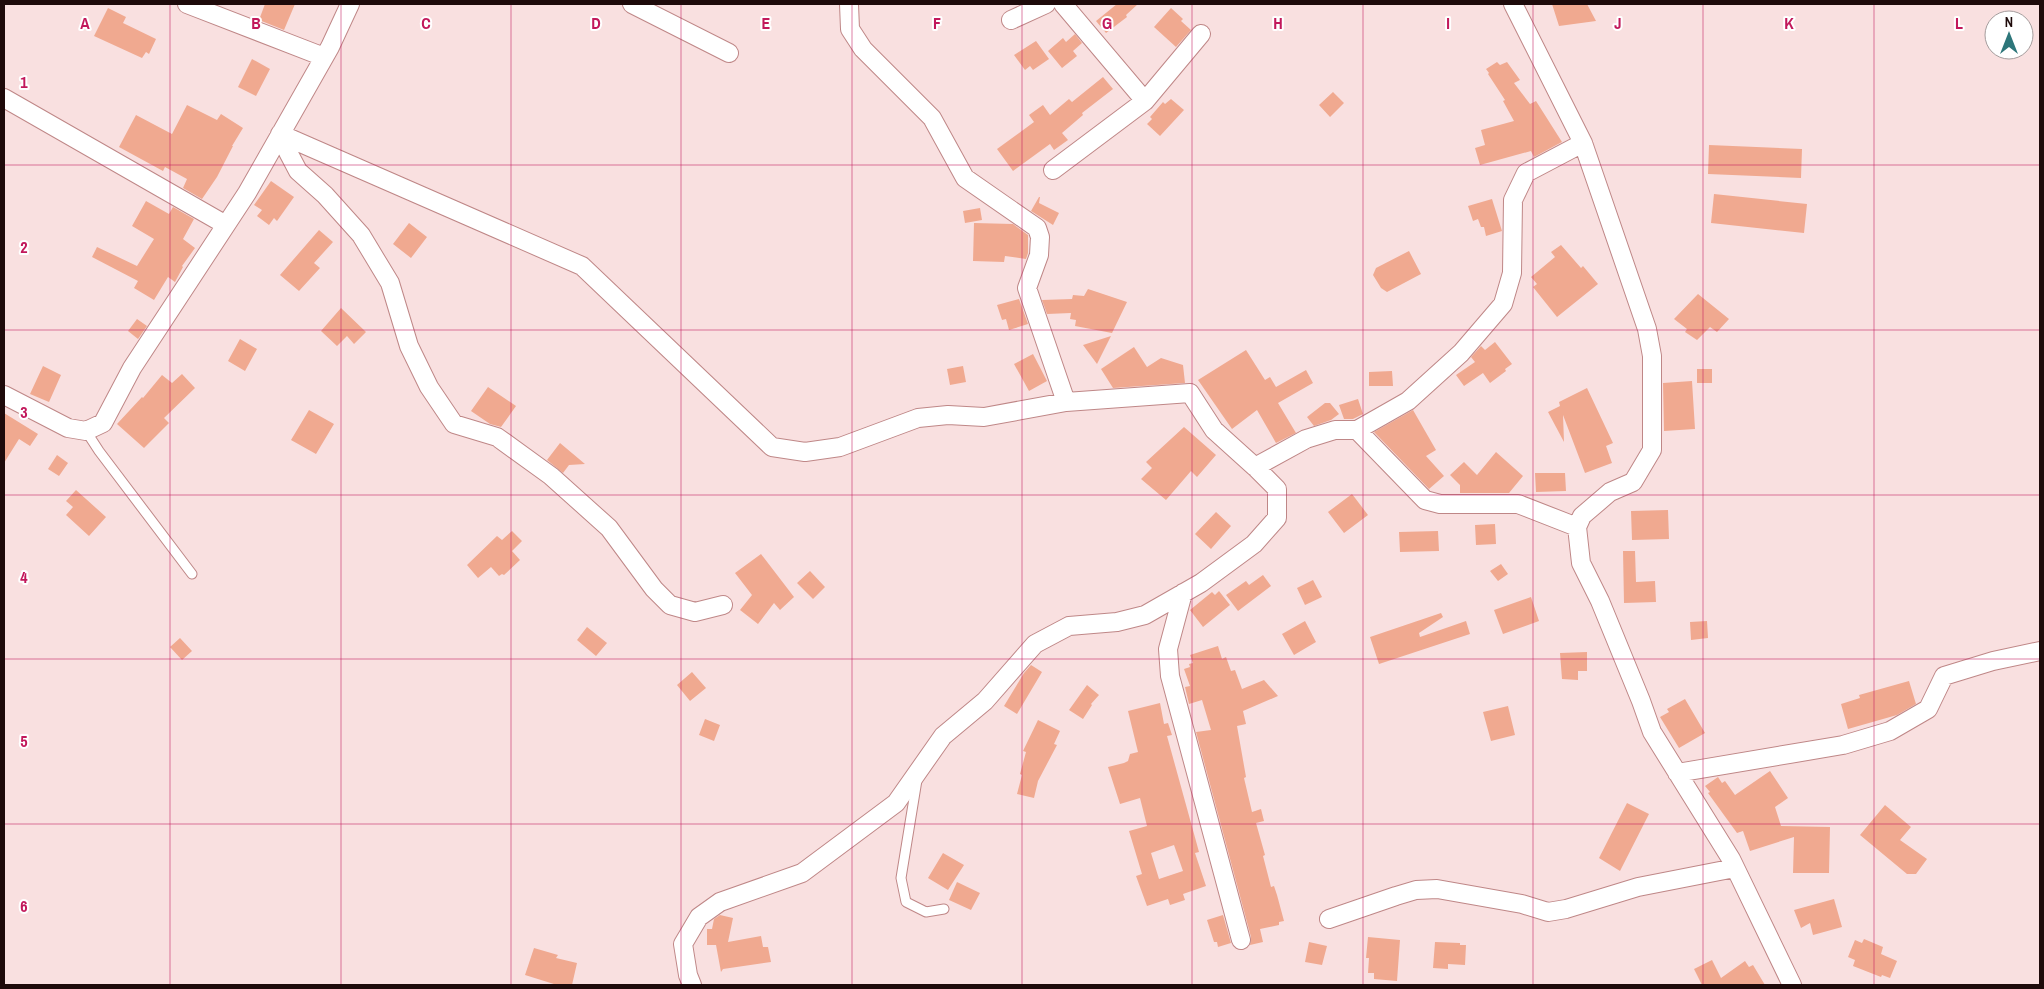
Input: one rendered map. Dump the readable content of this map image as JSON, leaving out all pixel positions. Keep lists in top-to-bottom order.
{
  "north": "top",
  "grid": {
    "columns": [
      "A",
      "B",
      "C",
      "D",
      "E",
      "F",
      "G",
      "H",
      "I",
      "J",
      "K",
      "L"
    ],
    "rows": [
      "1",
      "2",
      "3",
      "4",
      "5",
      "6"
    ]
  }
}
